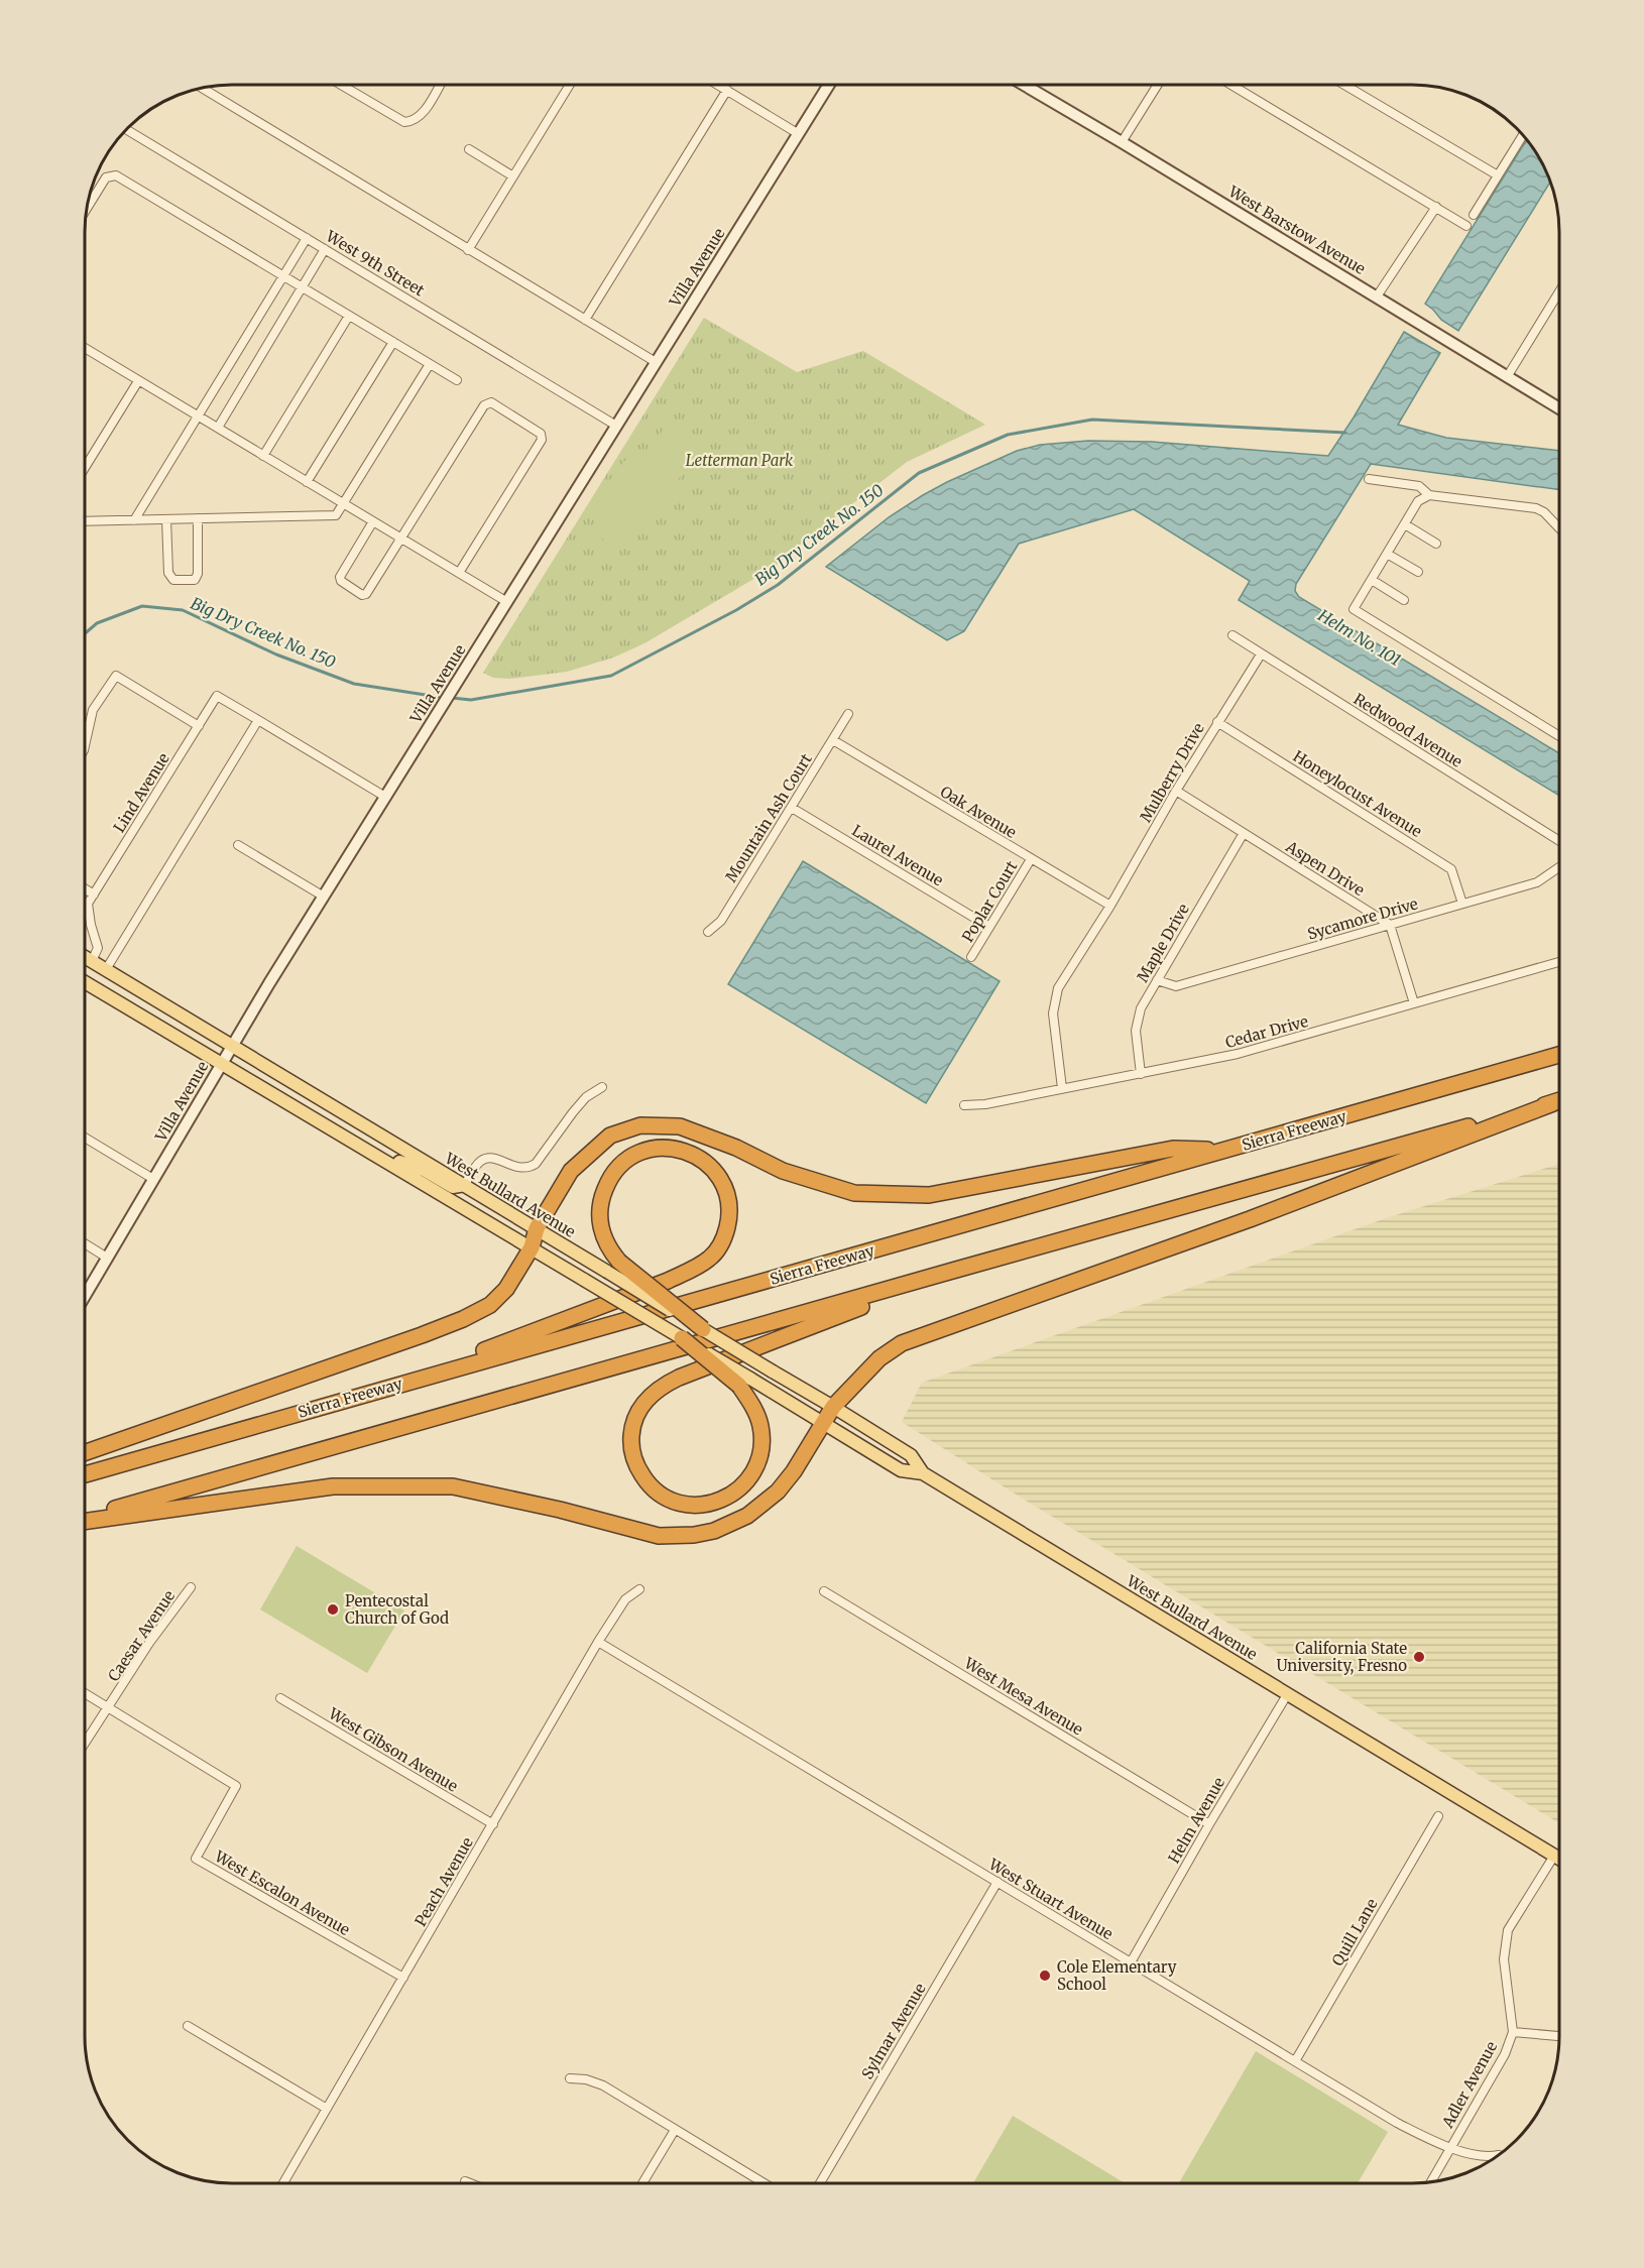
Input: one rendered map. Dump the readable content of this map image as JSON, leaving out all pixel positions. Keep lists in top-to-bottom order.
{
  "streets": {
    "highway": ["Sierra Freeway"],
    "main road": ["West Barstow Avenue", "Villa Avenue", "West Bullard Avenue"],
    "street": [
      "West 9th Street",
      "Redwood Avenue",
      "Mulberry Drive",
      "Lind Avenue",
      "Honeylocust Avenue",
      "Oak Avenue",
      "Mountain Ash Court",
      "Laurel Avenue",
      "Aspen Drive",
      "Poplar Court",
      "Sycamore Drive",
      "Maple Drive",
      "Cedar Drive",
      "Caesar Avenue",
      "West Mesa Avenue",
      "West Gibson Avenue",
      "Helm Avenue",
      "Peach Avenue",
      "West Escalon Avenue",
      "West Stuart Avenue",
      "Quill Lane",
      "Sylmar Avenue",
      "Adler Avenue"
    ]
  },
  "crossings": [
    ["West 9th Street", "Villa Avenue"],
    ["Villa Avenue", "West Bullard Avenue"],
    ["Redwood Avenue", "Mulberry Drive"],
    ["Mulberry Drive", "Honeylocust Avenue"],
    ["Mulberry Drive", "Oak Avenue"],
    ["Mulberry Drive", "Aspen Drive"],
    ["Mulberry Drive", "Cedar Drive"],
    ["Honeylocust Avenue", "Sycamore Drive"],
    ["Oak Avenue", "Mountain Ash Court"],
    ["Oak Avenue", "Poplar Court"],
    ["Mountain Ash Court", "Laurel Avenue"],
    ["Laurel Avenue", "Poplar Court"],
    ["Aspen Drive", "Sycamore Drive"],
    ["Aspen Drive", "Maple Drive"],
    ["Sycamore Drive", "Maple Drive"],
    ["Maple Drive", "Cedar Drive"],
    ["West Bullard Avenue", "Helm Avenue"],
    ["West Bullard Avenue", "Adler Avenue"],
    ["Caesar Avenue", "West Escalon Avenue"],
    ["West Mesa Avenue", "Helm Avenue"],
    ["West Gibson Avenue", "Peach Avenue"],
    ["Helm Avenue", "West Stuart Avenue"],
    ["Peach Avenue", "West Escalon Avenue"],
    ["Peach Avenue", "West Stuart Avenue"],
    ["West Stuart Avenue", "Quill Lane"],
    ["West Stuart Avenue", "Sylmar Avenue"],
    ["West Stuart Avenue", "Adler Avenue"]
  ],
  "water": ["Big Dry Creek No. 150", "Helm No. 101"],
  "parks": ["Letterman Park"],
  "places": ["Pentecostal Church of God", "California State University, Fresno", "Cole Elementary School"]
}
